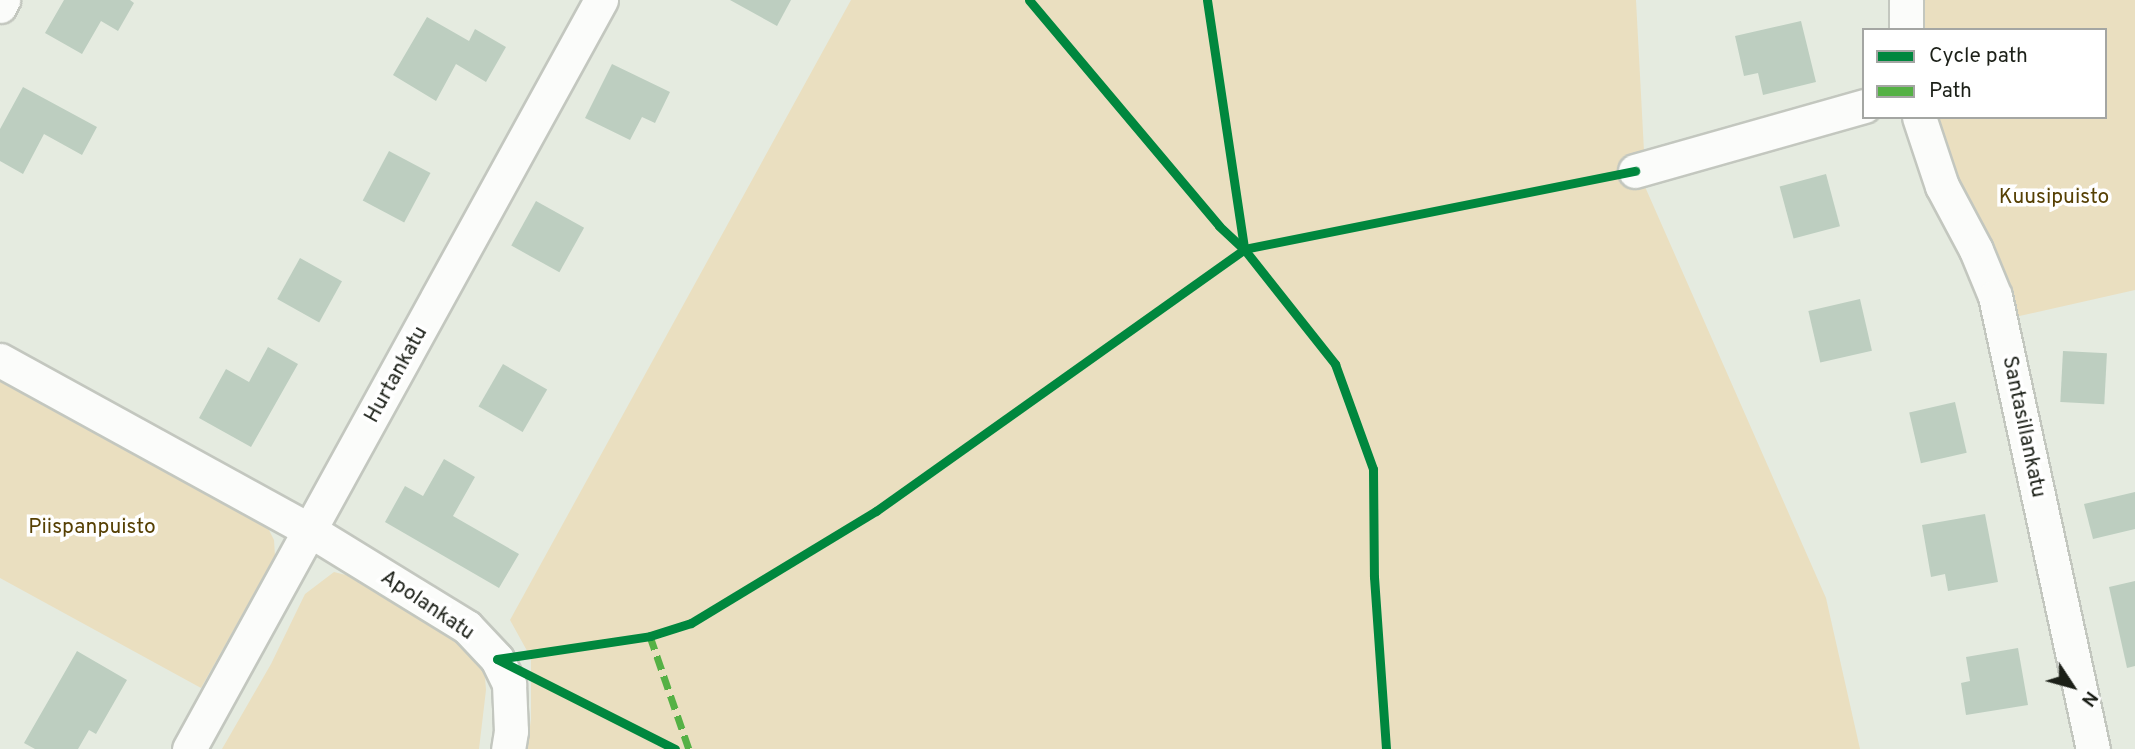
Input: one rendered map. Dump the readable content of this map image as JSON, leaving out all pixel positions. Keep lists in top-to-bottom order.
{
  "streets": {
    "street": ["Hurtankatu", "Santasillankatu", "Apolankatu"]
  },
  "crossings": [
    ["Hurtankatu", "Apolankatu"]
  ],
  "parks": ["Kuusipuisto", "Piispanpuisto"],
  "legend": ["Cycle path", "Path"],
  "north": "bottom right"
}
